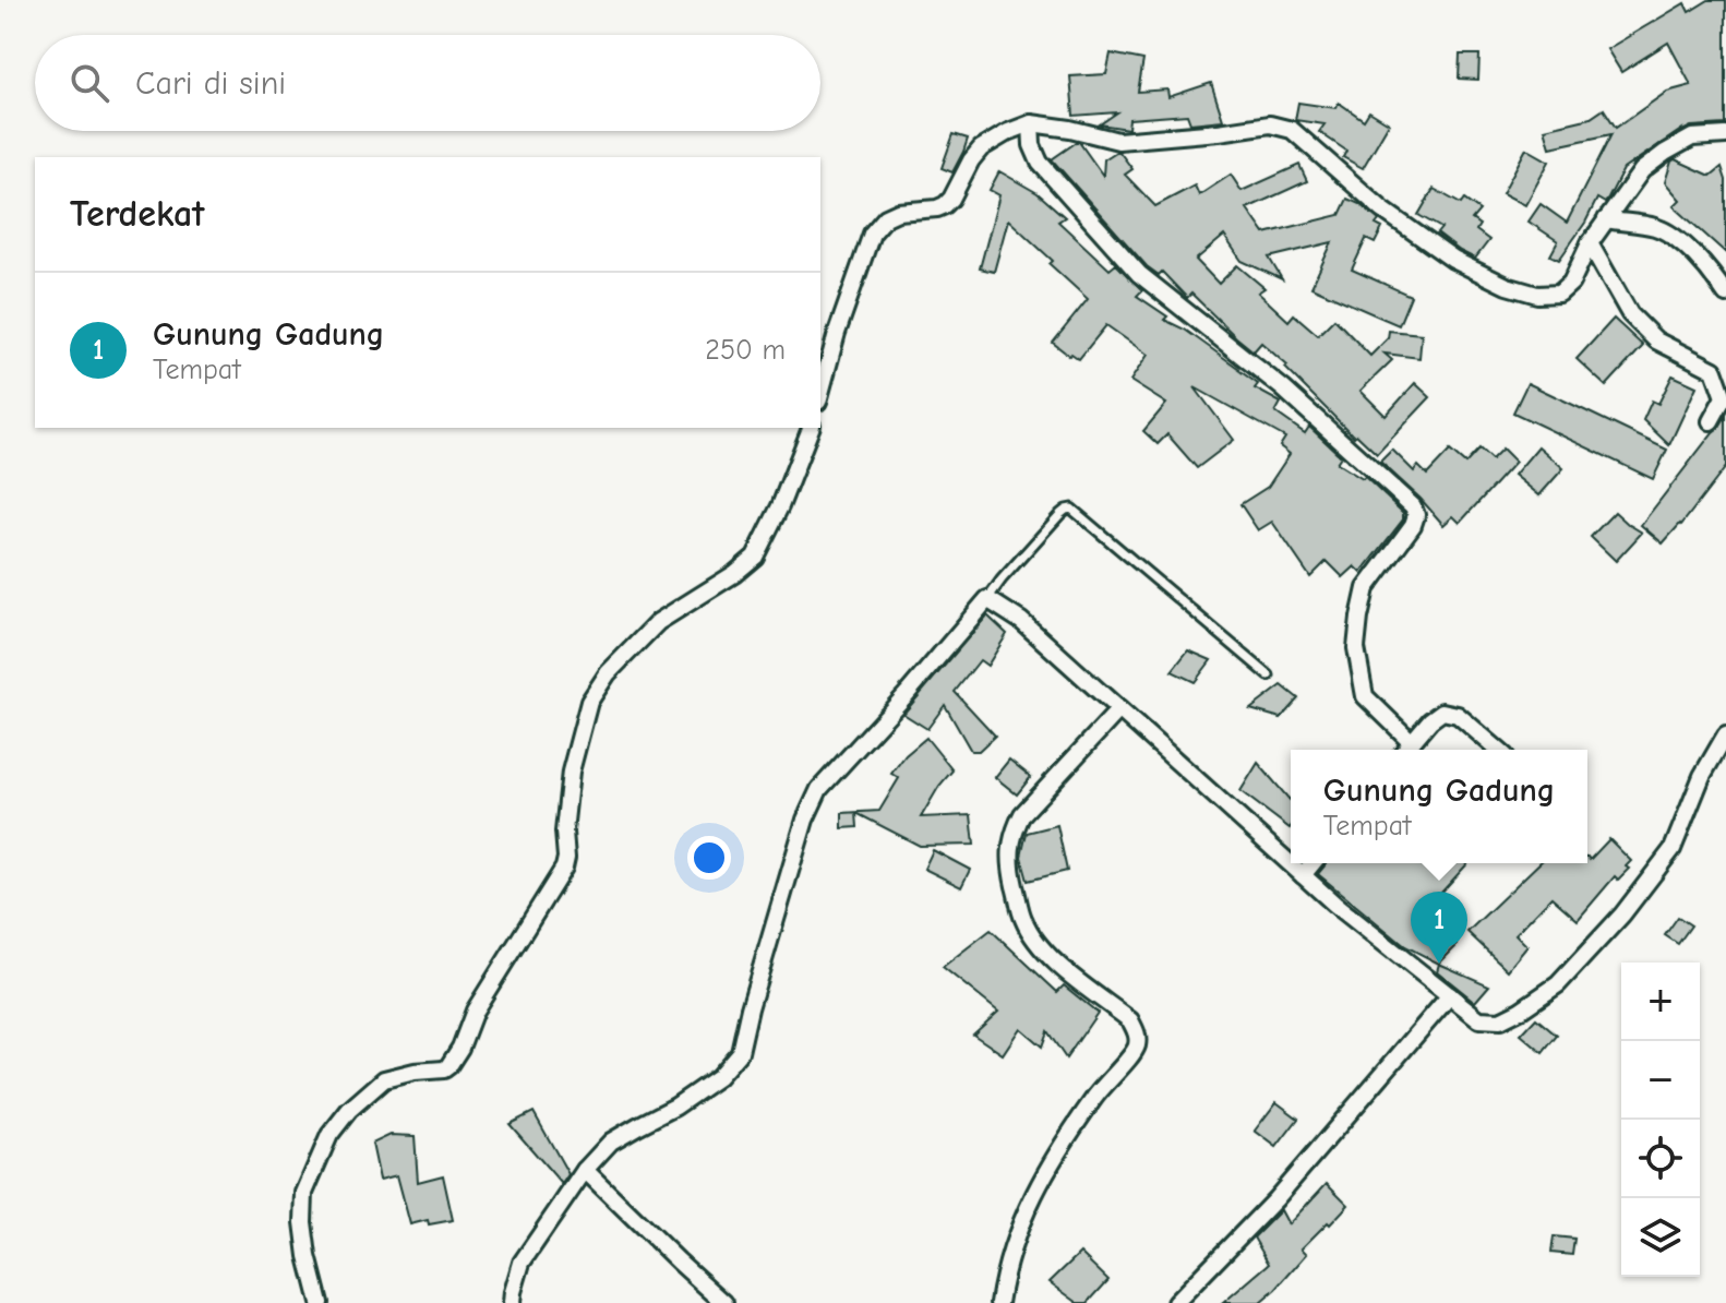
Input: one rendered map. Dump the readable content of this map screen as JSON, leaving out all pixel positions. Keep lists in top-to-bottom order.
{
  "page": {
    "search": "Cari di sini",
    "heading": "Terdekat",
    "list": [
      {
        "mark": "1",
        "name": "Gunung Gadung",
        "note": "Tempat",
        "value": "250 m"
      }
    ],
    "popup": ["Gunung Gadung", "Tempat"],
    "pins": "1",
    "map_buttons": ["+", "−"]
  }
}
